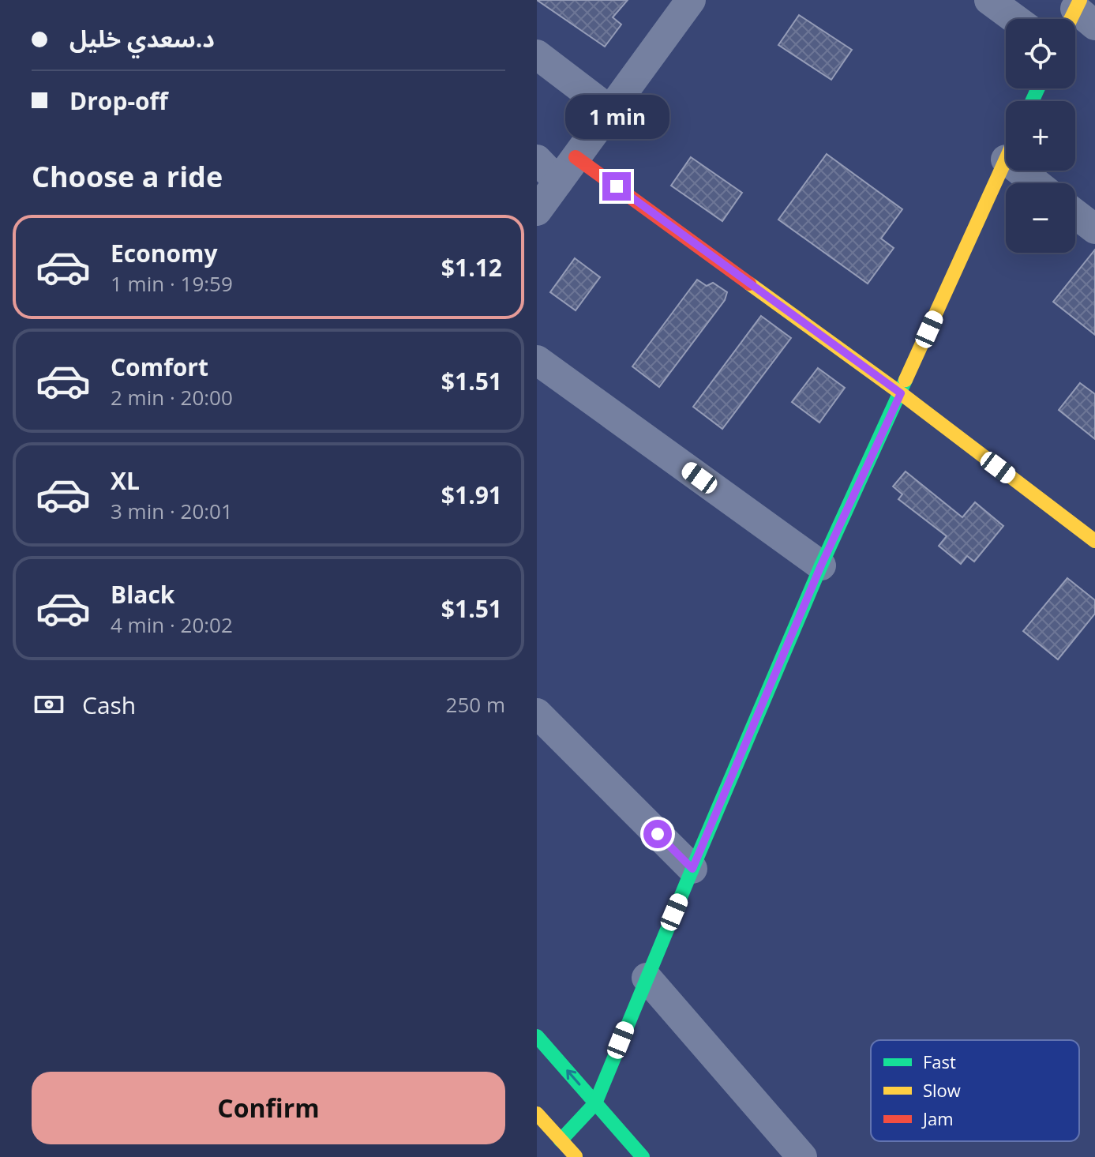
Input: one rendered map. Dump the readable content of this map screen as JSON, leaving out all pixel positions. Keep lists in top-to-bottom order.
{
  "legend": ["Fast", "Slow", "Jam"],
  "page": {
    "banner": ["د.سعدي خليل", "Drop-off"],
    "map_buttons": ["+", "−"],
    "bubble": "1 min",
    "heading": "Choose a ride",
    "list": [
      {
        "name": "Economy",
        "note": "1 min · 19:59",
        "value": "$1.12"
      },
      {
        "name": "Comfort",
        "note": "2 min · 20:00",
        "value": "$1.51"
      },
      {
        "name": "XL",
        "note": "3 min · 20:01",
        "value": "$1.91"
      },
      {
        "name": "Black",
        "note": "4 min · 20:02",
        "value": "$1.51"
      }
    ],
    "pay": ["Cash", "250 m"],
    "buttons": "Confirm"
  }
}
